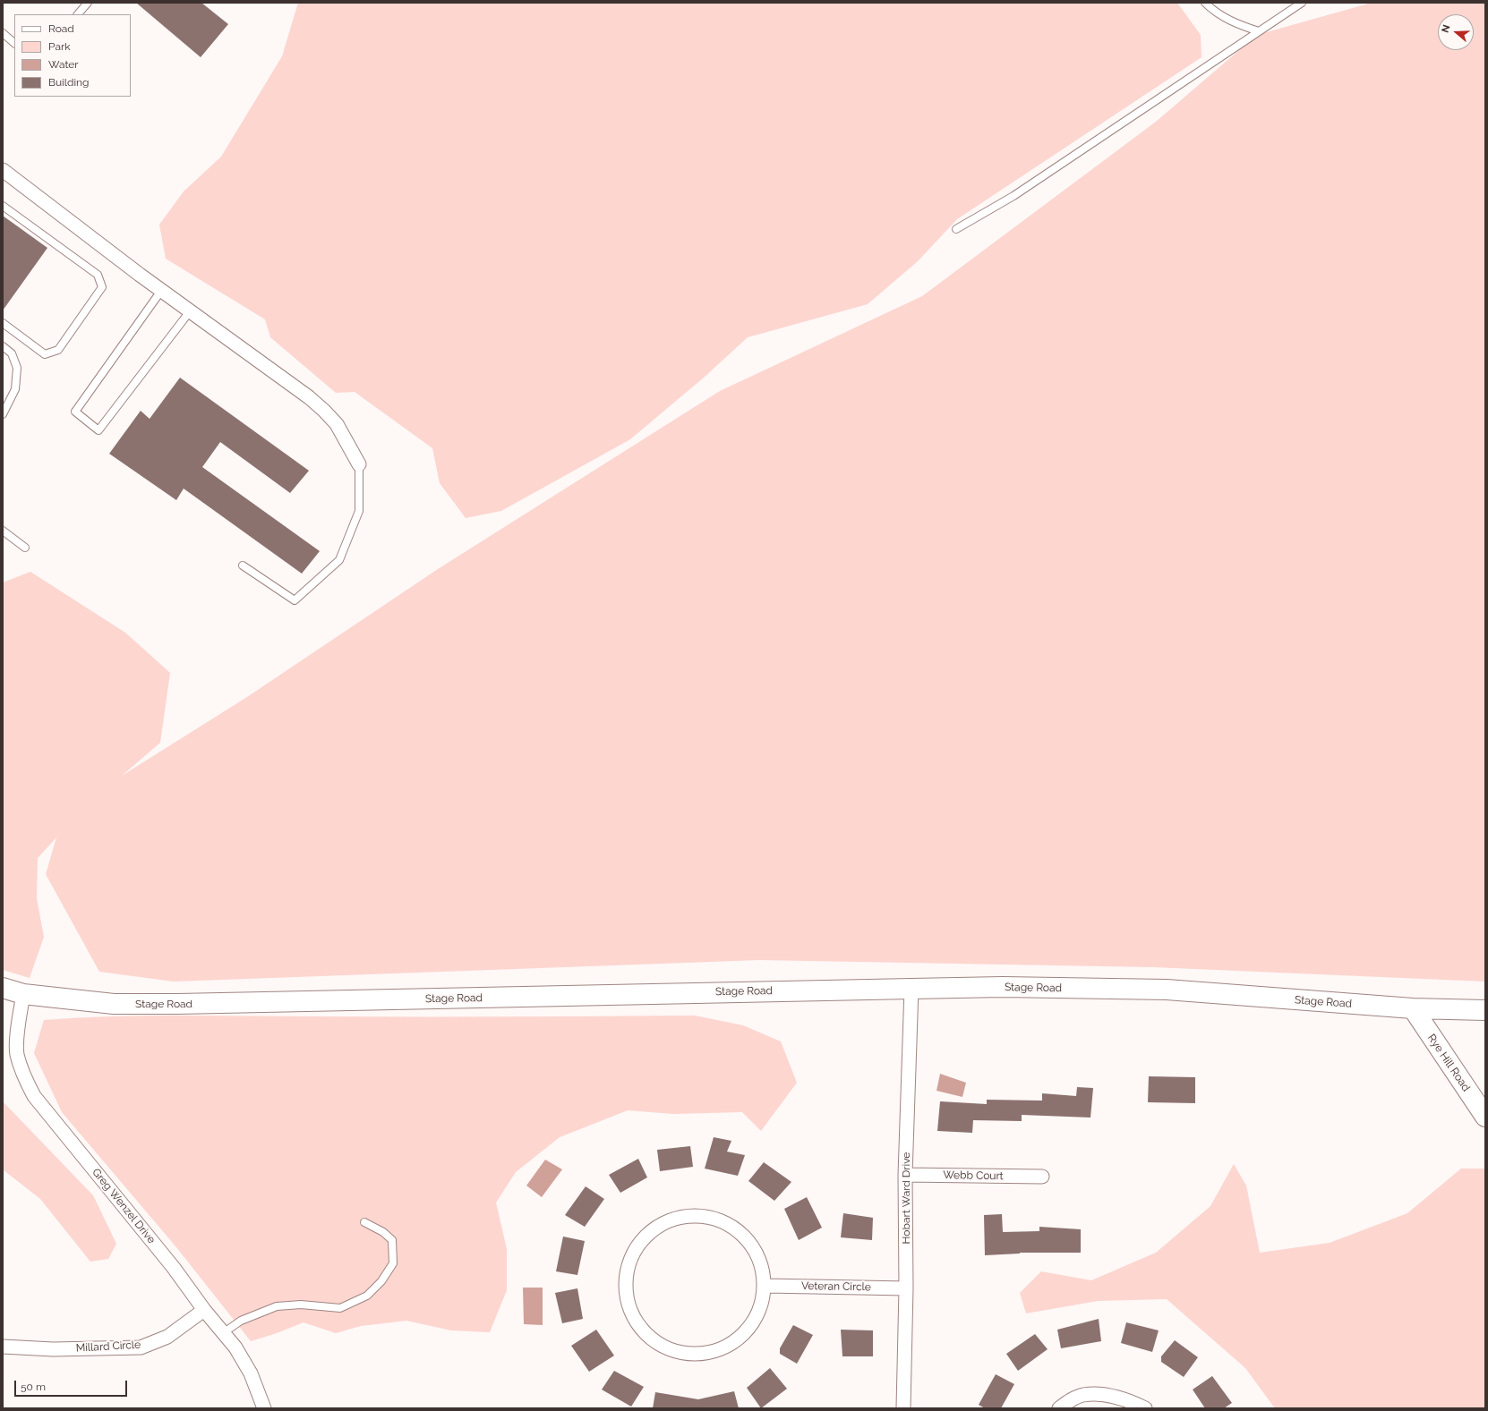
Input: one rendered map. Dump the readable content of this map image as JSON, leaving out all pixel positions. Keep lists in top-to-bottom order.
{
  "streets": {
    "street": [
      "Stage Road",
      "Rye Hill Road",
      "Webb Court",
      "Hobart Ward Drive",
      "Greg Wenzel Drive",
      "Veteran Circle",
      "Millard Circle"
    ]
  },
  "crossings": [
    ["Stage Road", "Rye Hill Road"],
    ["Stage Road", "Hobart Ward Drive"],
    ["Stage Road", "Greg Wenzel Drive"],
    ["Webb Court", "Hobart Ward Drive"],
    ["Hobart Ward Drive", "Veteran Circle"],
    ["Greg Wenzel Drive", "Millard Circle"]
  ],
  "legend": [
    "Road",
    "Park",
    "Water",
    "Building"
  ],
  "scale_bar": "50 m",
  "north": "left"
}
